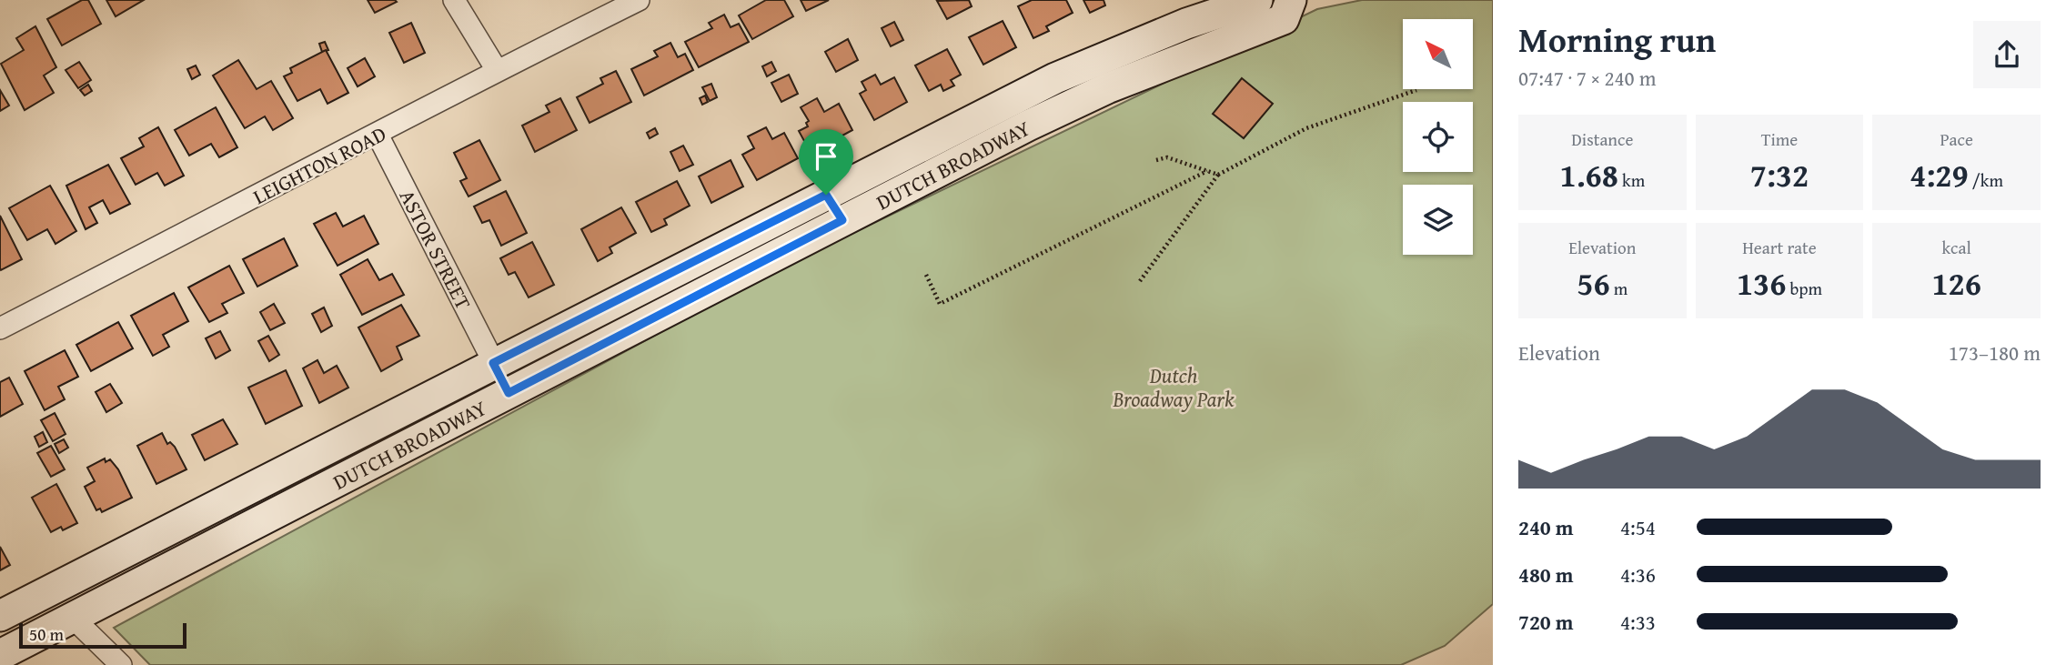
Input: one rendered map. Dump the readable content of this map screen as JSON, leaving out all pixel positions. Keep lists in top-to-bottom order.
{
  "streets": {
    "main road": ["DUTCH BROADWAY"],
    "street": ["LEIGHTON ROAD", "ASTOR STREET"]
  },
  "crossings": [
    ["LEIGHTON ROAD", "ASTOR STREET"],
    ["DUTCH BROADWAY", "ASTOR STREET"]
  ],
  "parks": ["Dutch Broadway Park"],
  "scale_bar": "50 m",
  "north": "top left",
  "page": {
    "heading": ["Morning run", "07:47 · 7 × 240 m"],
    "stats": [
      ["Distance", "1.68 km"],
      ["Time", "7:32"],
      ["Pace", "4:29 /km"],
      ["Elevation", "56 m"],
      ["Heart rate", "136 bpm"],
      ["kcal", "126"]
    ],
    "chart": ["Elevation", "173–180 m"],
    "list": [
      {
        "name": "240 m",
        "note": "4:54"
      },
      {
        "name": "480 m",
        "note": "4:36"
      },
      {
        "name": "720 m",
        "note": "4:33"
      }
    ],
    "scale": "50 m"
  }
}
